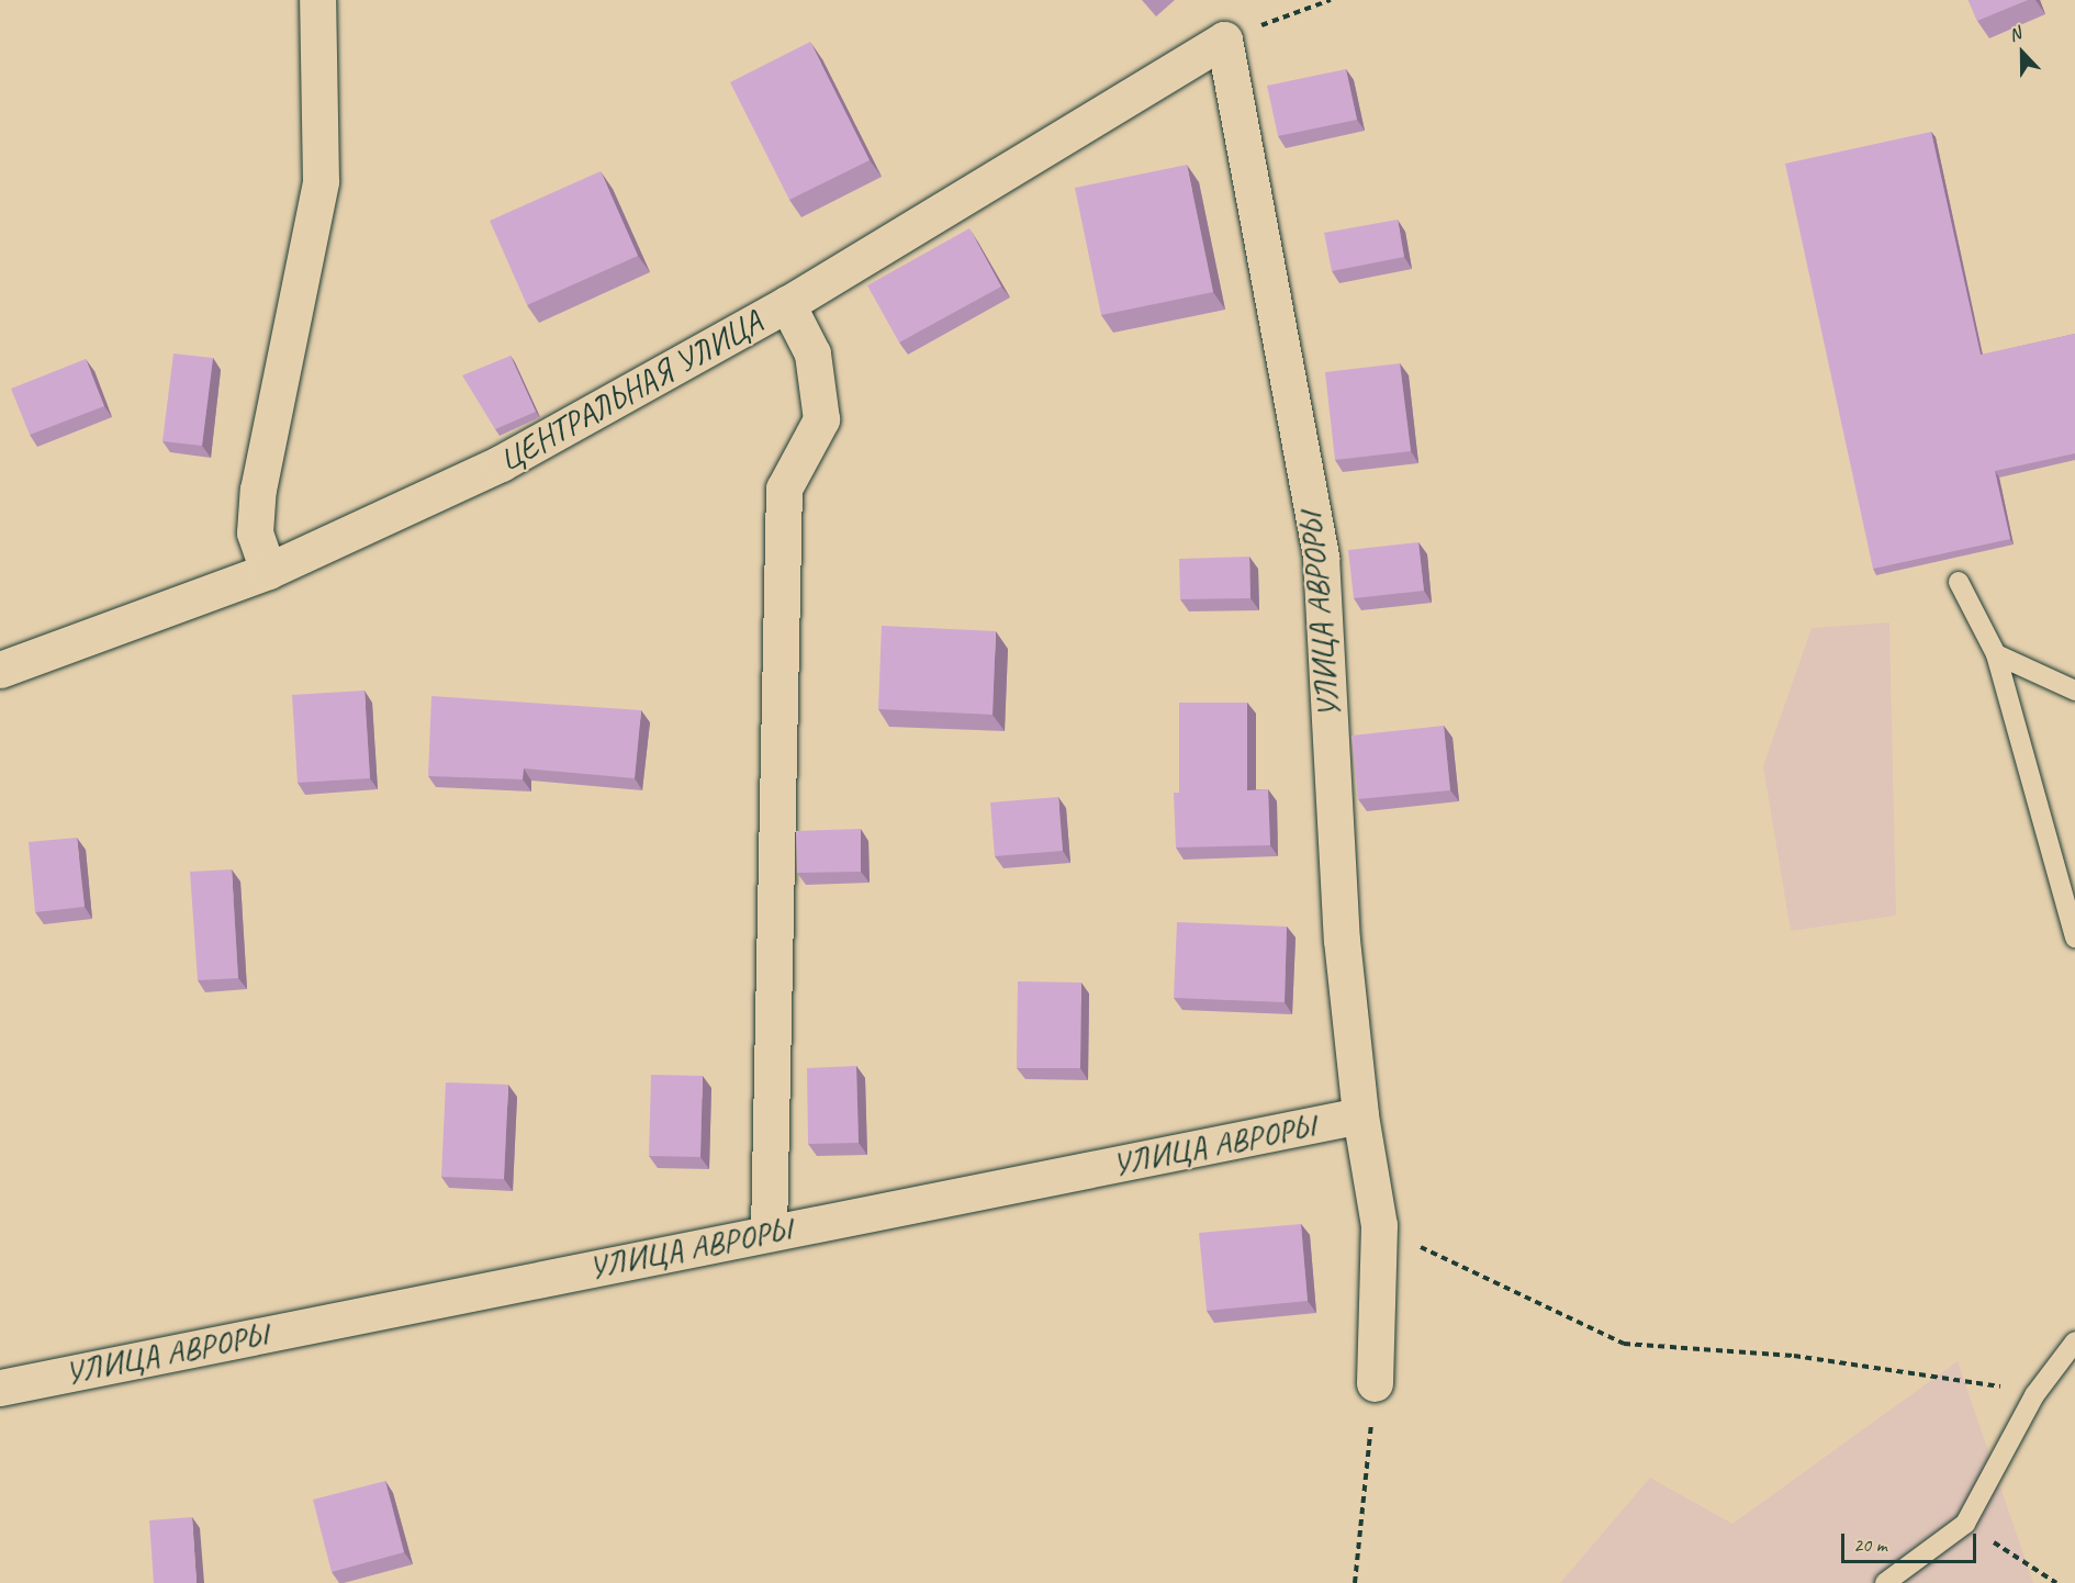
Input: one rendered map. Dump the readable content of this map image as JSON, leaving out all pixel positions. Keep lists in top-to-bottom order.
{
  "streets": {
    "street": ["ЦЕНТРАЛЬНАЯ УЛИЦА", "УЛИЦА АВРОРЫ"]
  },
  "crossings": [
    ["ЦЕНТРАЛЬНАЯ УЛИЦА", "УЛИЦА АВРОРЫ"]
  ],
  "scale_bar": "20 m",
  "north": "top"
}
